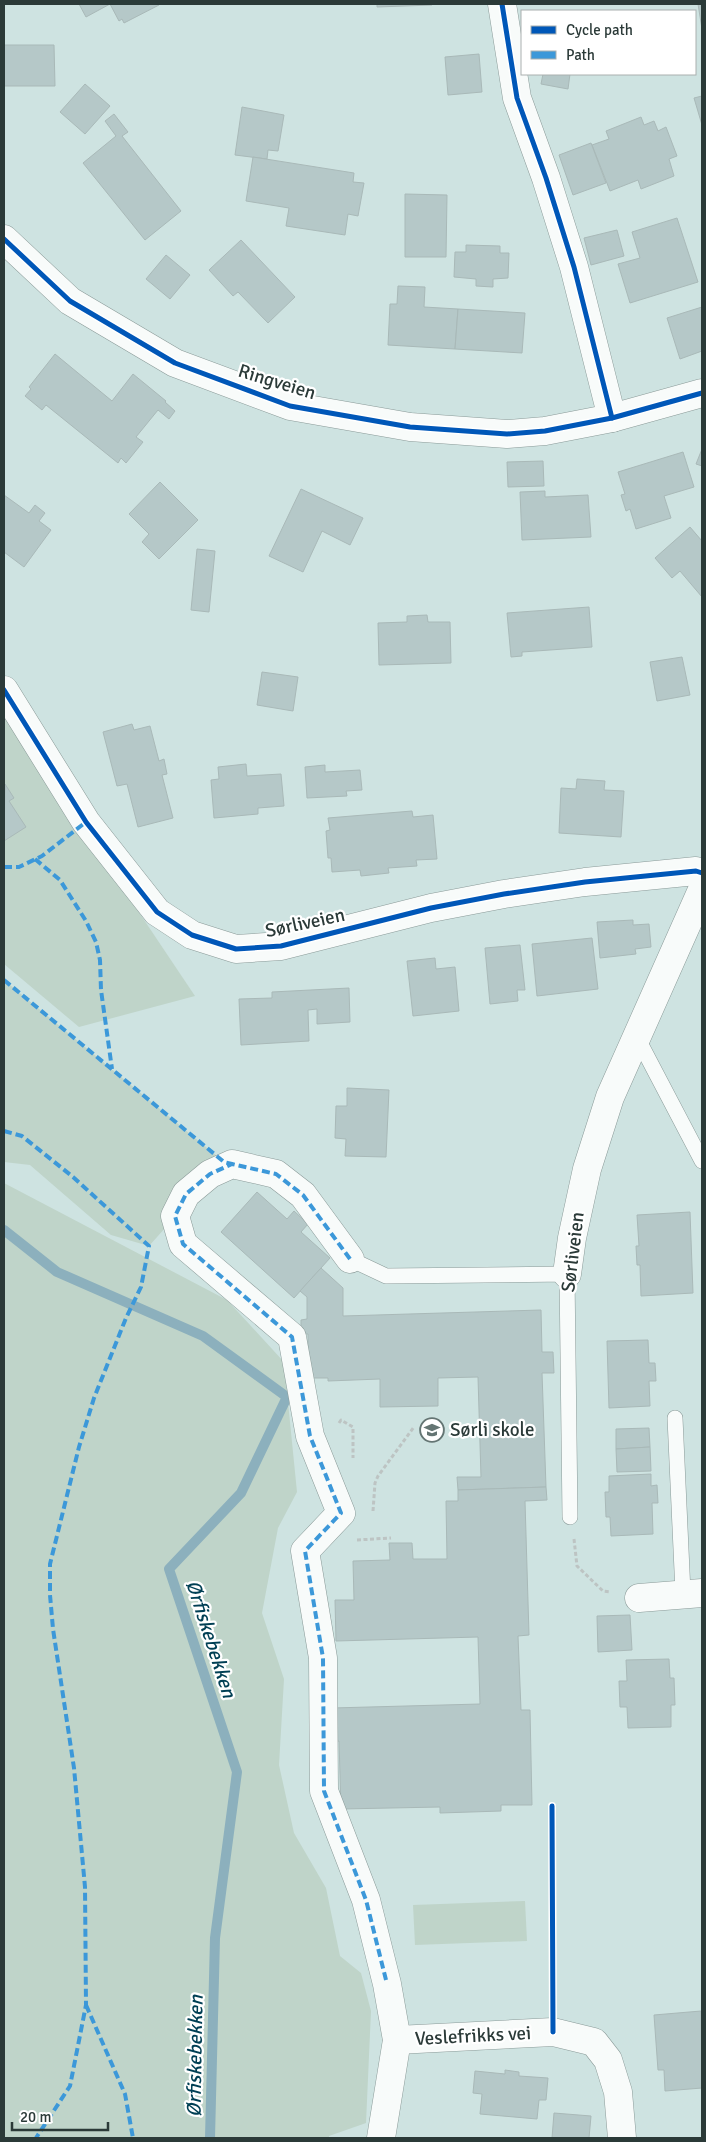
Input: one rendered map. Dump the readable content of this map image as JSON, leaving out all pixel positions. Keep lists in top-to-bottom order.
{
  "streets": {
    "street": ["Ringveien", "Sørliveien", "Veslefrikks vei"]
  },
  "water": ["Ørfiskebekken"],
  "places": {
    "school or university": ["Sørli skole"]
  },
  "legend": ["Cycle path", "Path"],
  "scale_bar": "20 m"
}
